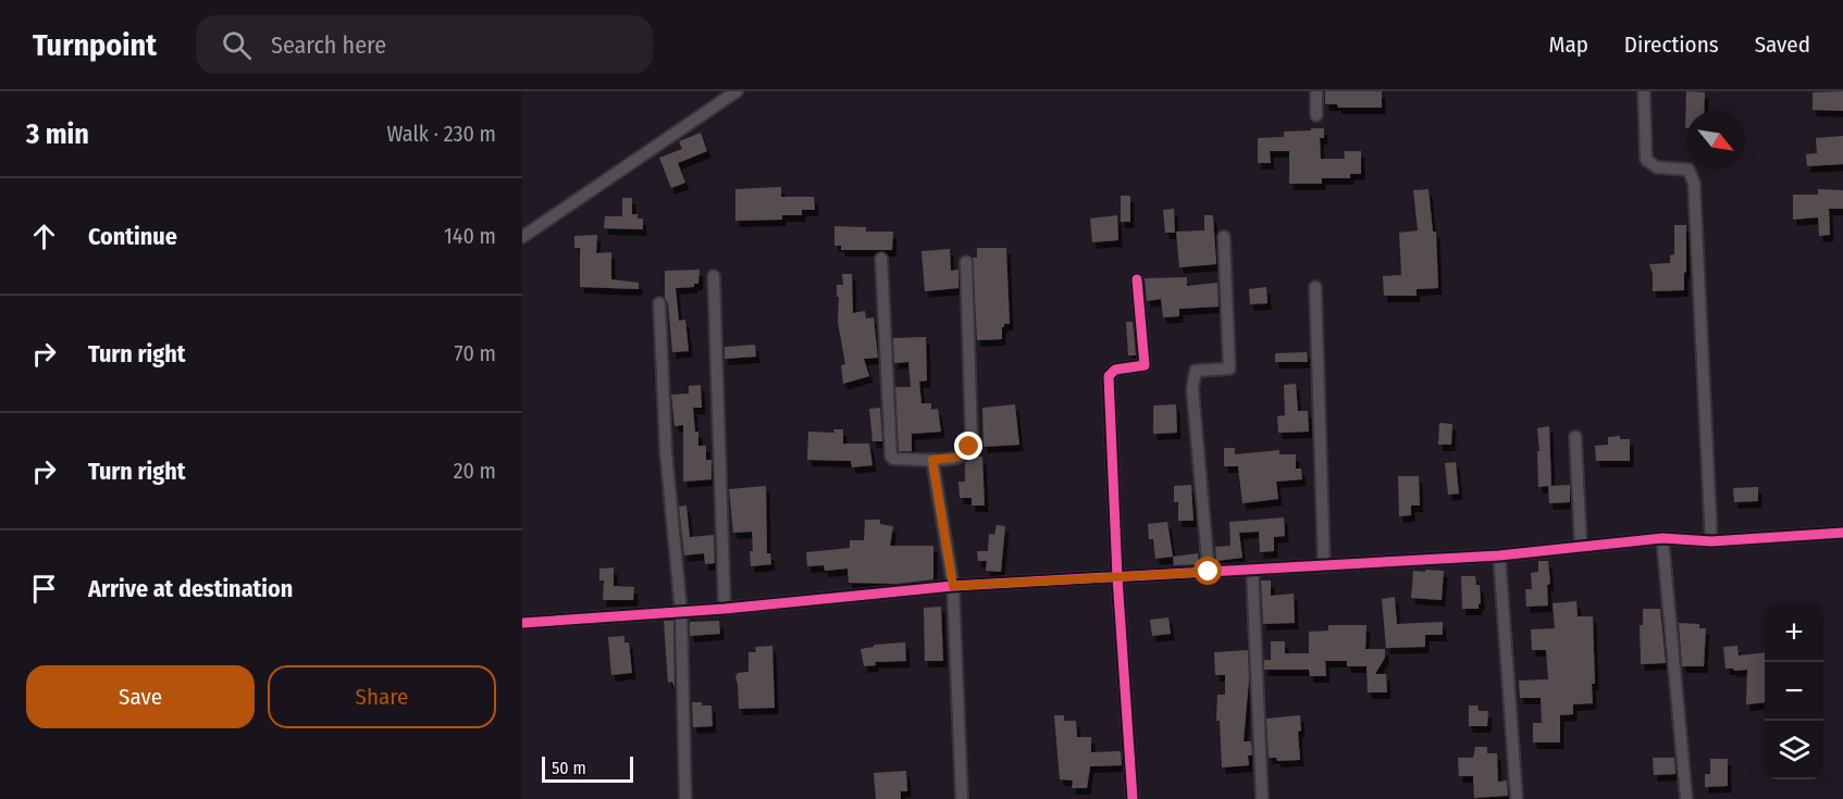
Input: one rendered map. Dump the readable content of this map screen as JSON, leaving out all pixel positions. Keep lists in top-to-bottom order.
{
  "scale_bar": "50 m",
  "north": "bottom right",
  "page": {
    "header": "Turnpoint",
    "search": "Search here",
    "nav": ["Map", "Directions", "Saved"],
    "heading": ["3 min", "Walk · 230 m"],
    "list": [
      ["Continue", "140 m"],
      ["Turn right", "70 m"],
      ["Turn right", "20 m"],
      "Arrive at destination"
    ],
    "map_buttons": ["+", "−"],
    "buttons": ["Save", "Share"],
    "scale": "50 m"
  }
}
